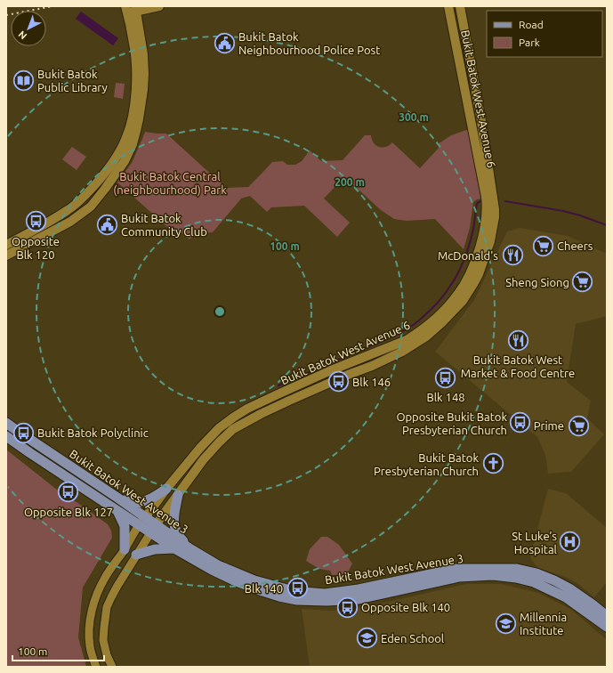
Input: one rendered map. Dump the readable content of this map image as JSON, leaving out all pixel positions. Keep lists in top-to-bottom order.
{
  "streets": {
    "main road": ["Bukit Batok West Avenue 6", "Bukit Batok West Avenue 3"]
  },
  "crossings": [
    ["Bukit Batok West Avenue 6", "Bukit Batok West Avenue 3"]
  ],
  "parks": ["Bukit Batok Central (neighbourhood) Park"],
  "places": {
    "public building": ["Bukit Batok Neighbourhood Police Post", "Bukit Batok Community Club"],
    "library": ["Bukit Batok Public Library"],
    "bus stop": [
      "Opposite Blk 120",
      "Blk 148",
      "Blk 146",
      "Opposite Bukit Batok Presbyterian Church",
      "Bukit Batok Polyclinic",
      "Opposite Blk 127",
      "Blk 140",
      "Opposite Blk 140"
    ],
    "supermarket": ["Cheers", "Sheng Siong", "Prime"],
    "restaurant": ["McDonald's", "Bukit Batok West Market & Food Centre"],
    "church": ["Bukit Batok Presbyterian Church"],
    "hospital": ["St Luke’s Hospital"],
    "school or university": ["Millennia Institute", "Eden School"]
  },
  "legend": ["Road", "Park"],
  "scale_bar": "100 m",
  "north": "bottom left",
  "rings": ["300 m", "200 m", "100 m"]
}
